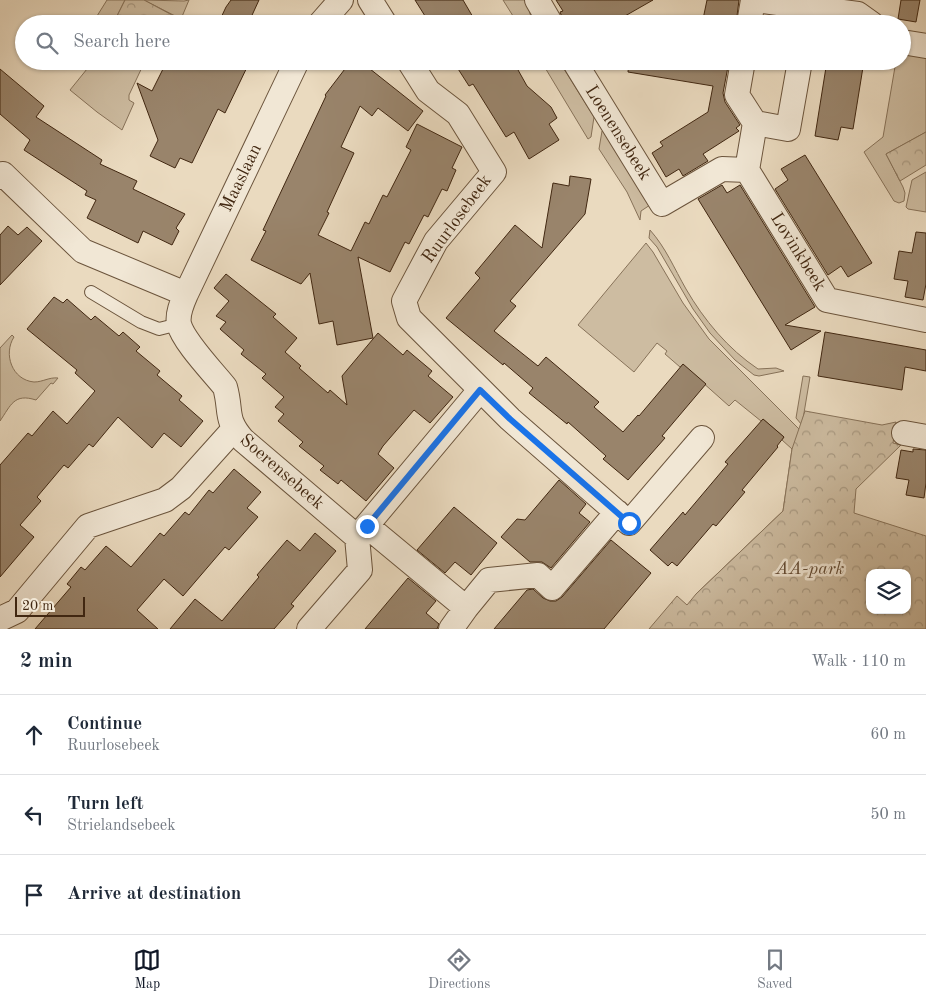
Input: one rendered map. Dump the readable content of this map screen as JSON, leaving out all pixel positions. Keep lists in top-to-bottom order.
{
  "streets": {
    "street": [
      "Loenensebeek",
      "Maaslaan",
      "Ruurlosebeek",
      "Lovinkbeek",
      "Soerensebeek"
    ]
  },
  "crossings": [
    ["Loenensebeek", "Lovinkbeek"]
  ],
  "parks": ["AA-park"],
  "scale_bar": "20 m",
  "page": {
    "search": "Search here",
    "scale": "20 m",
    "heading": ["2 min", "Walk · 110 m"],
    "list": [
      ["Continue", "Ruurlosebeek", "60 m"],
      ["Turn left", "Strielandsebeek", "50 m"],
      "Arrive at destination"
    ],
    "nav": ["Map", "Directions", "Saved"]
  }
}
